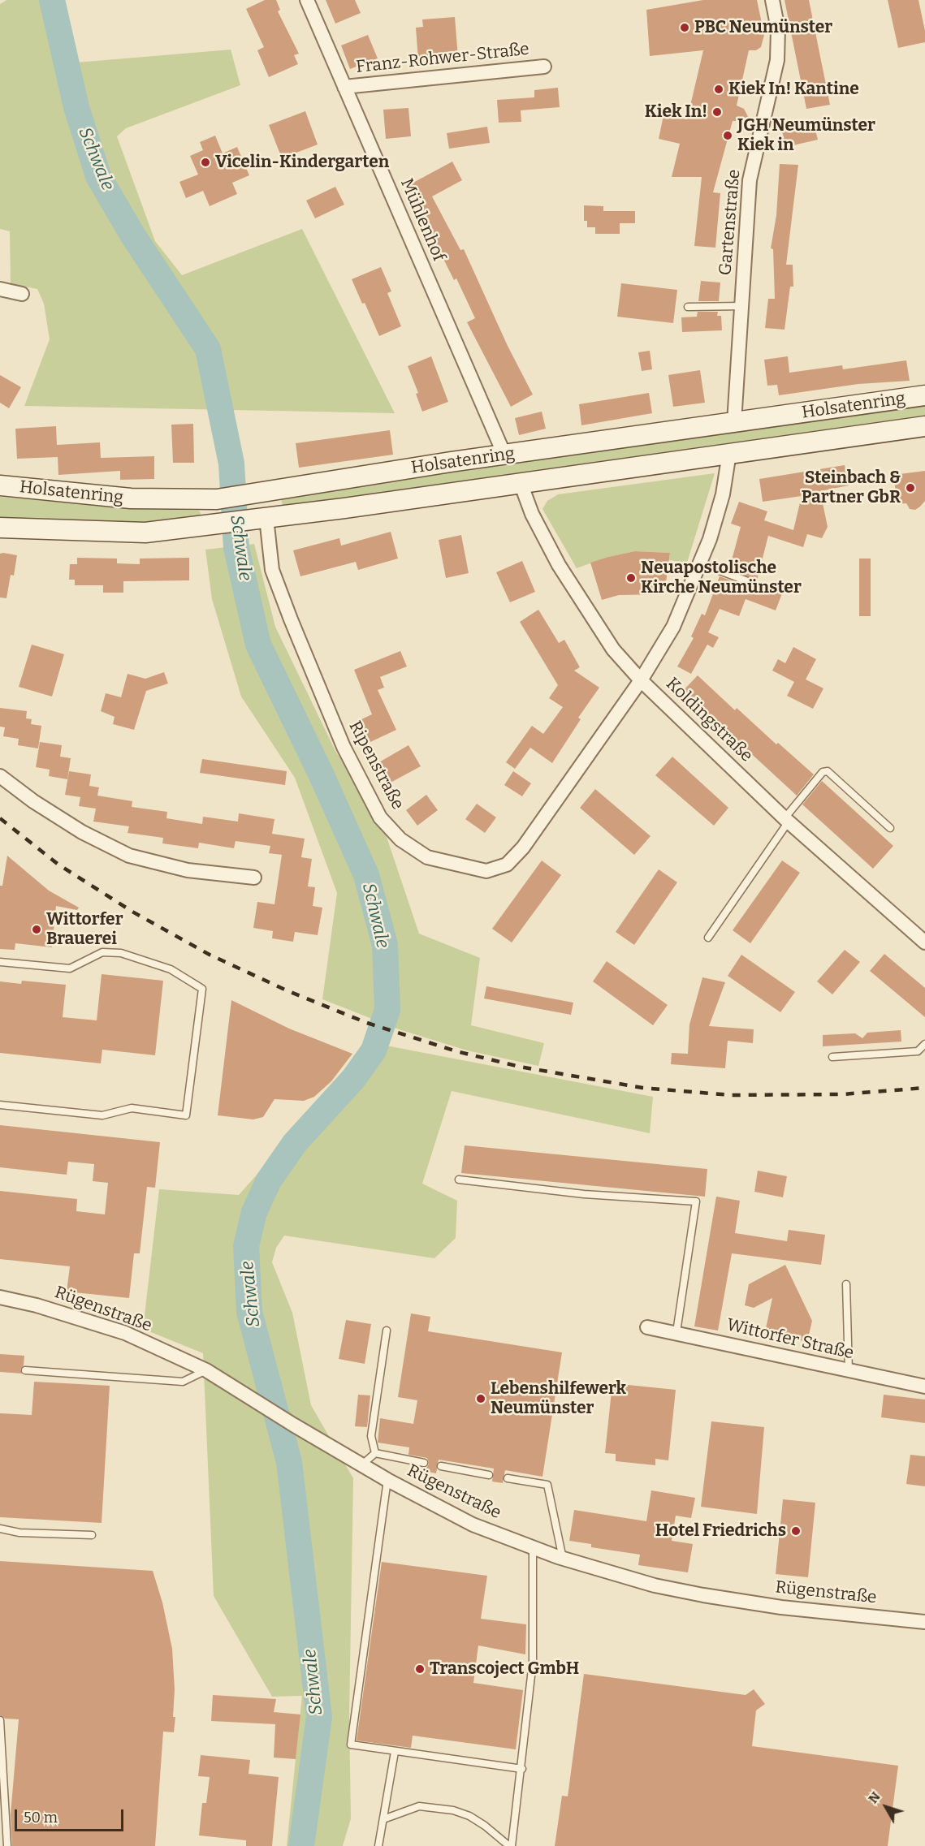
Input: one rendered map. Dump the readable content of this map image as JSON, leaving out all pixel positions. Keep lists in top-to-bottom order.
{
  "streets": {
    "main road": ["Holsatenring"],
    "street": [
      "Franz-Rohwer-Straße",
      "Mühlenhof",
      "Gartenstraße",
      "Koldingstraße",
      "Ripenstraße",
      "Rügenstraße",
      "Wittorfer Straße"
    ]
  },
  "crossings": [
    ["Franz-Rohwer-Straße", "Mühlenhof"],
    ["Mühlenhof", "Holsatenring"],
    ["Gartenstraße", "Holsatenring"],
    ["Holsatenring", "Koldingstraße"],
    ["Holsatenring", "Ripenstraße"],
    ["Koldingstraße", "Ripenstraße"]
  ],
  "water": ["Schwale"],
  "places": [
    "PBC Neumünster",
    "Kiek In! Kantine",
    "Kiek In!",
    "JGH Neumünster Kiek in",
    "Vicelin-Kindergarten",
    "Steinbach & Partner GbR",
    "Neuapostolische Kirche Neumünster",
    "Wittorfer Brauerei",
    "Lebenshilfewerk Neumünster",
    "Hotel Friedrichs",
    "Transcoject GmbH"
  ],
  "scale_bar": "50 m",
  "north": "top left"
}
